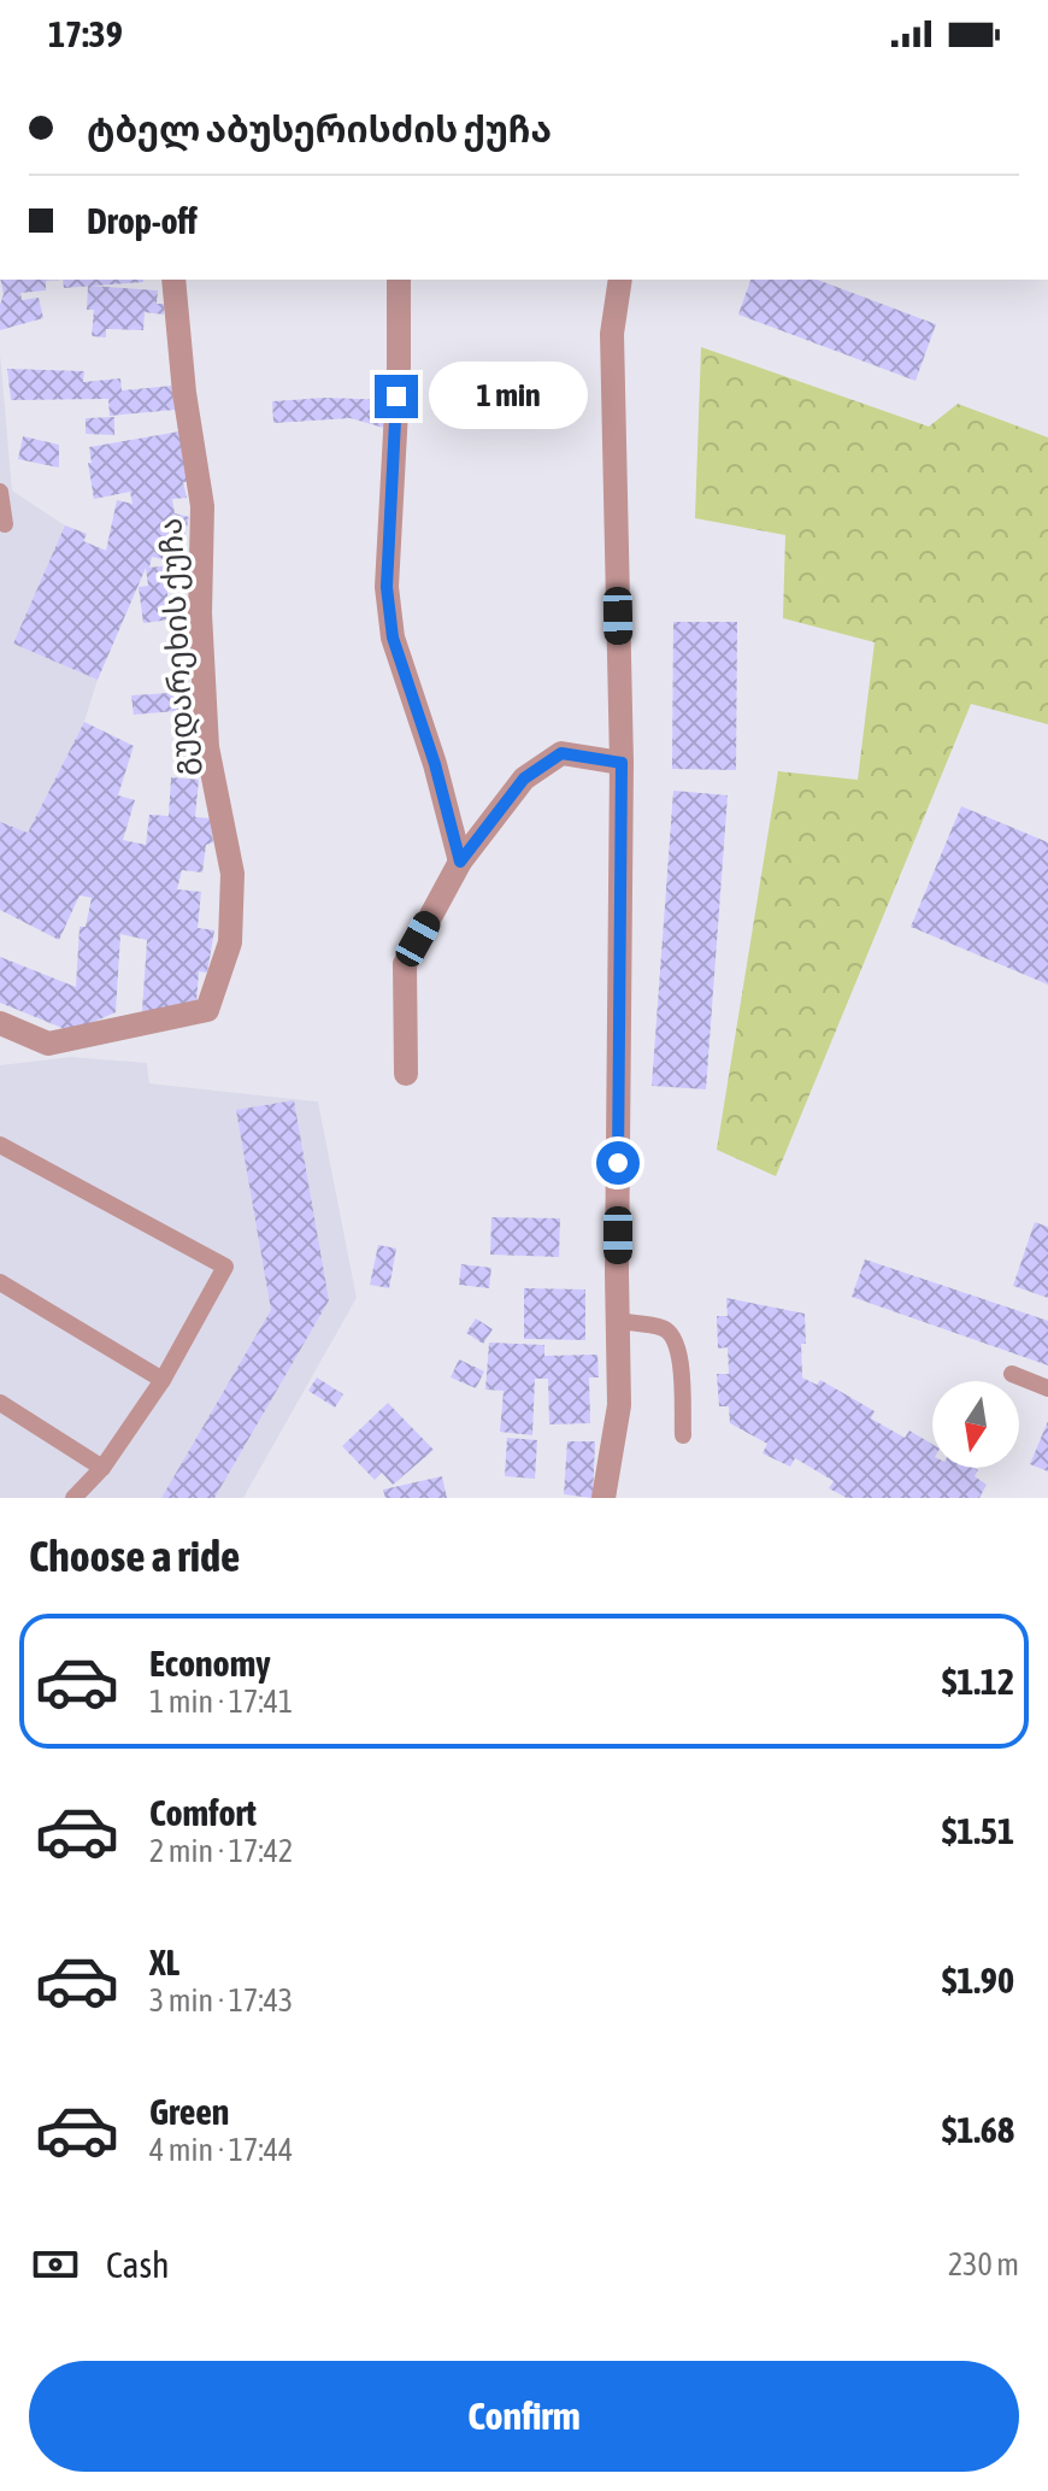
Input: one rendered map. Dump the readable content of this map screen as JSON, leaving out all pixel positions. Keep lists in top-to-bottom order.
{
  "streets": {
    "street": ["გუდარეხის ქუჩა"]
  },
  "north": "bottom",
  "page": {
    "status": "17:39",
    "banner": ["ტბელ აბუსერისძის ქუჩა", "Drop-off"],
    "bubble": "1 min",
    "heading": "Choose a ride",
    "list": [
      {
        "name": "Economy",
        "note": "1 min · 17:41",
        "value": "$1.12"
      },
      {
        "name": "Comfort",
        "note": "2 min · 17:42",
        "value": "$1.51"
      },
      {
        "name": "XL",
        "note": "3 min · 17:43",
        "value": "$1.90"
      },
      {
        "name": "Green",
        "note": "4 min · 17:44",
        "value": "$1.68"
      }
    ],
    "pay": ["Cash", "230 m"],
    "buttons": "Confirm"
  }
}
